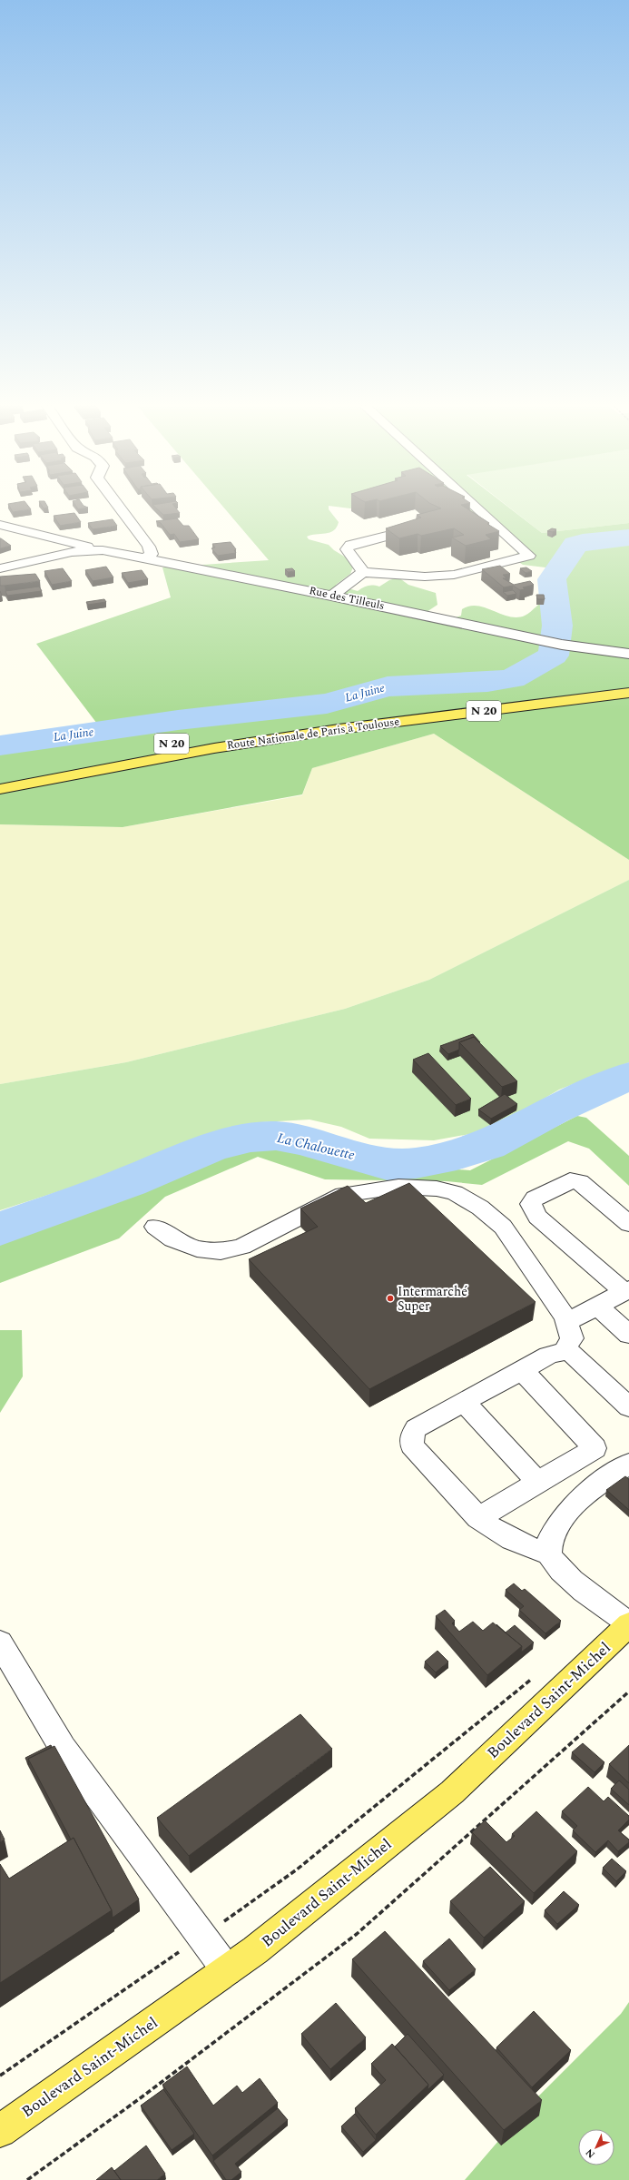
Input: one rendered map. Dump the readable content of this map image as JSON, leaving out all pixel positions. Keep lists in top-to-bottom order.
{
  "streets": {
    "main road": ["N 20", "Route Nationale de Paris à Toulouse", "Boulevard Saint-Michel"],
    "street": ["Rue des Tilleuls"]
  },
  "water": ["La Juine", "La Chalouette"],
  "places": ["Intermarché Super"],
  "north": "bottom left"
}
